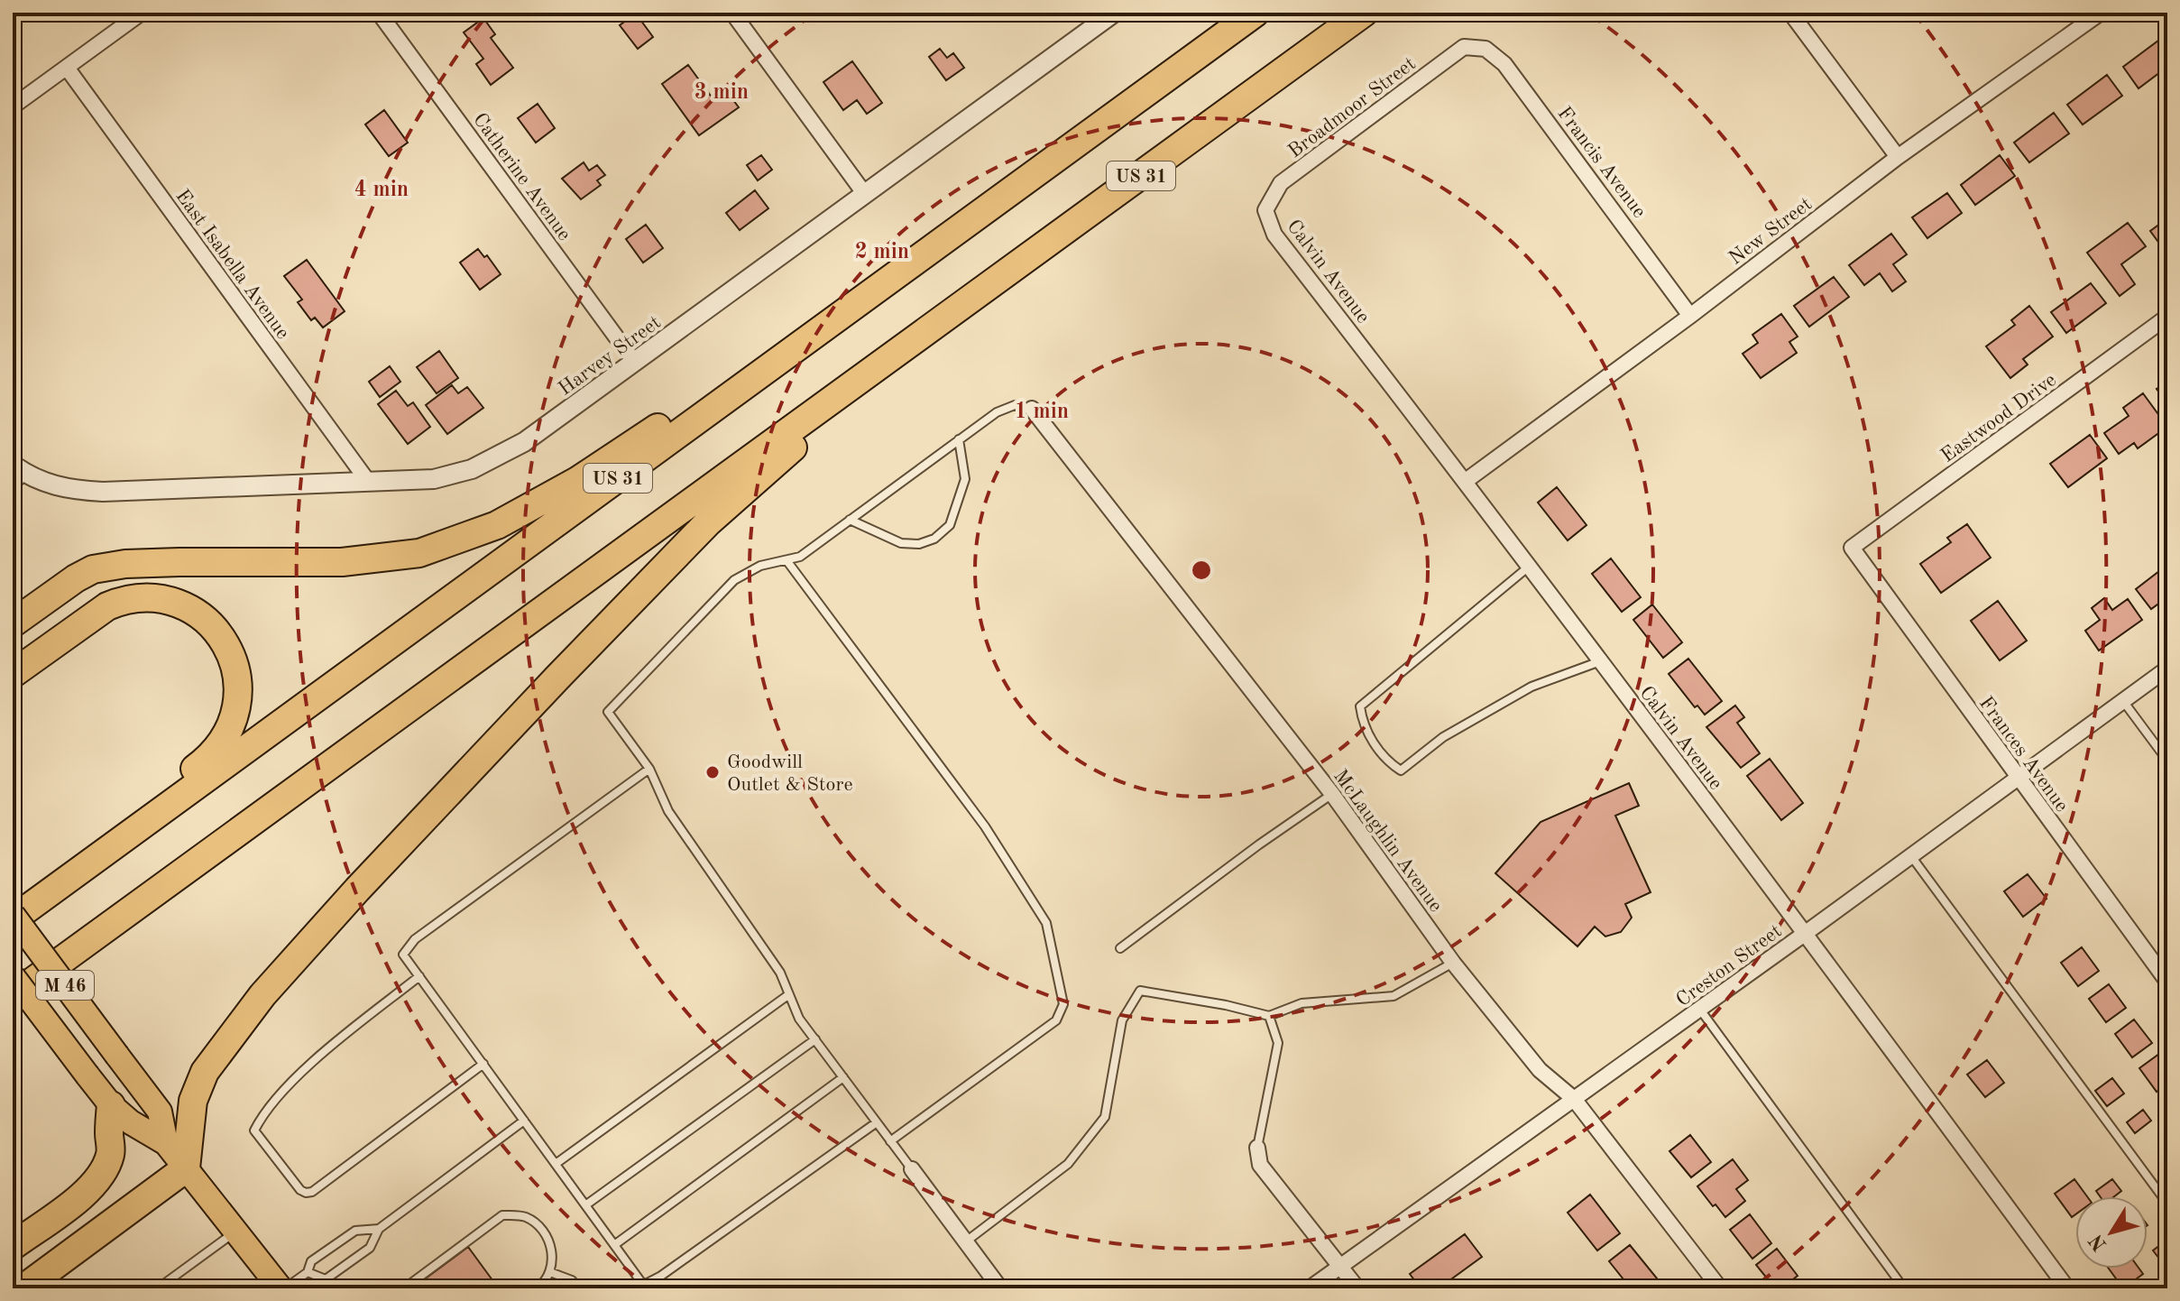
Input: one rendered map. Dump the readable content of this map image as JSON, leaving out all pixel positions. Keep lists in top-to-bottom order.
{
  "streets": {
    "highway": ["US 31"],
    "main road": ["M 46"],
    "street": [
      "Broadmoor Street",
      "Francis Avenue",
      "Catherine Avenue",
      "New Street",
      "East Isabella Avenue",
      "Calvin Avenue",
      "Harvey Street",
      "Eastwood Drive",
      "Frances Avenue",
      "McLaughlin Avenue",
      "Creston Street"
    ]
  },
  "crossings": [
    ["Broadmoor Street", "Francis Avenue"],
    ["Broadmoor Street", "Calvin Avenue"],
    ["Francis Avenue", "New Street"],
    ["Catherine Avenue", "Harvey Street"],
    ["US 31", "M 46"],
    ["New Street", "Calvin Avenue"],
    ["East Isabella Avenue", "Harvey Street"],
    ["Calvin Avenue", "Creston Street"],
    ["Eastwood Drive", "Frances Avenue"],
    ["Frances Avenue", "Creston Street"],
    ["McLaughlin Avenue", "Creston Street"]
  ],
  "places": ["Goodwill Outlet & Store"],
  "north": "bottom left",
  "rings": [
    "3 min",
    "4 min",
    "2 min",
    "1 min"
  ]
}
